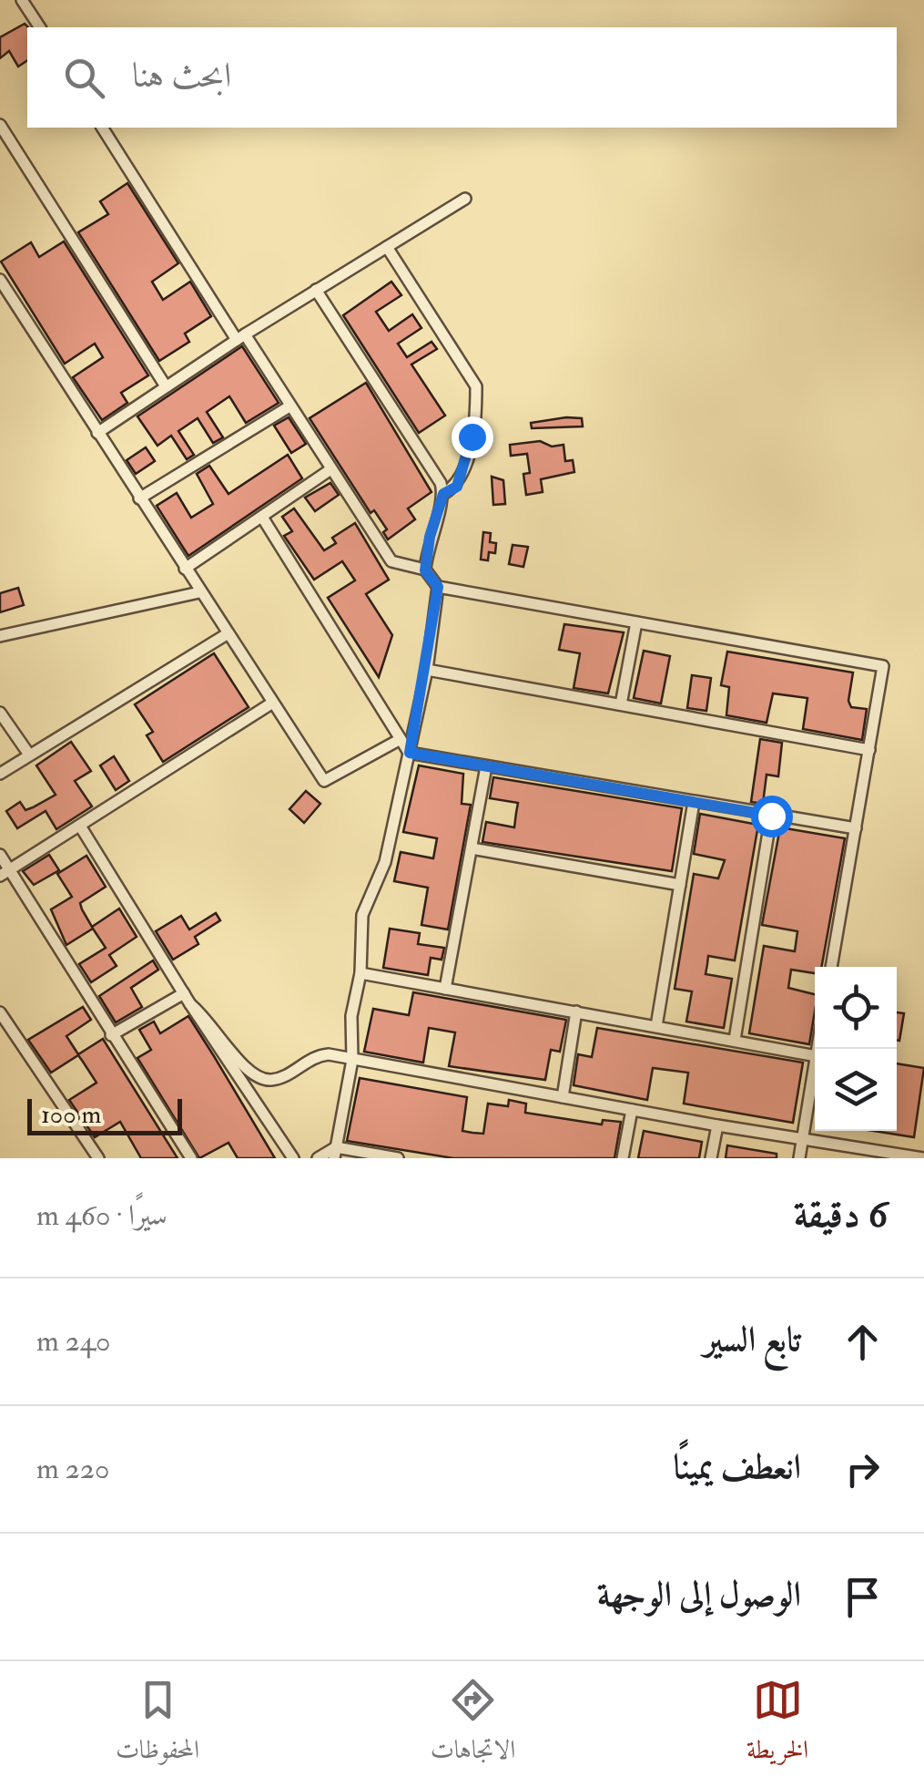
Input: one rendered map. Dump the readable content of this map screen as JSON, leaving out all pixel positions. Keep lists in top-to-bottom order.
{
  "scale_bar": "100 m",
  "page": {
    "search": "ابحث هنا",
    "scale": "100 m",
    "heading": ["6 دقيقة", "سيرًا · 460 m"],
    "list": [
      ["تابع السير", "240 m"],
      ["انعطف يمينًا", "220 m"],
      "الوصول إلى الوجهة"
    ],
    "nav": ["الخريطة", "الاتجاهات", "المحفوظات"]
  }
}
